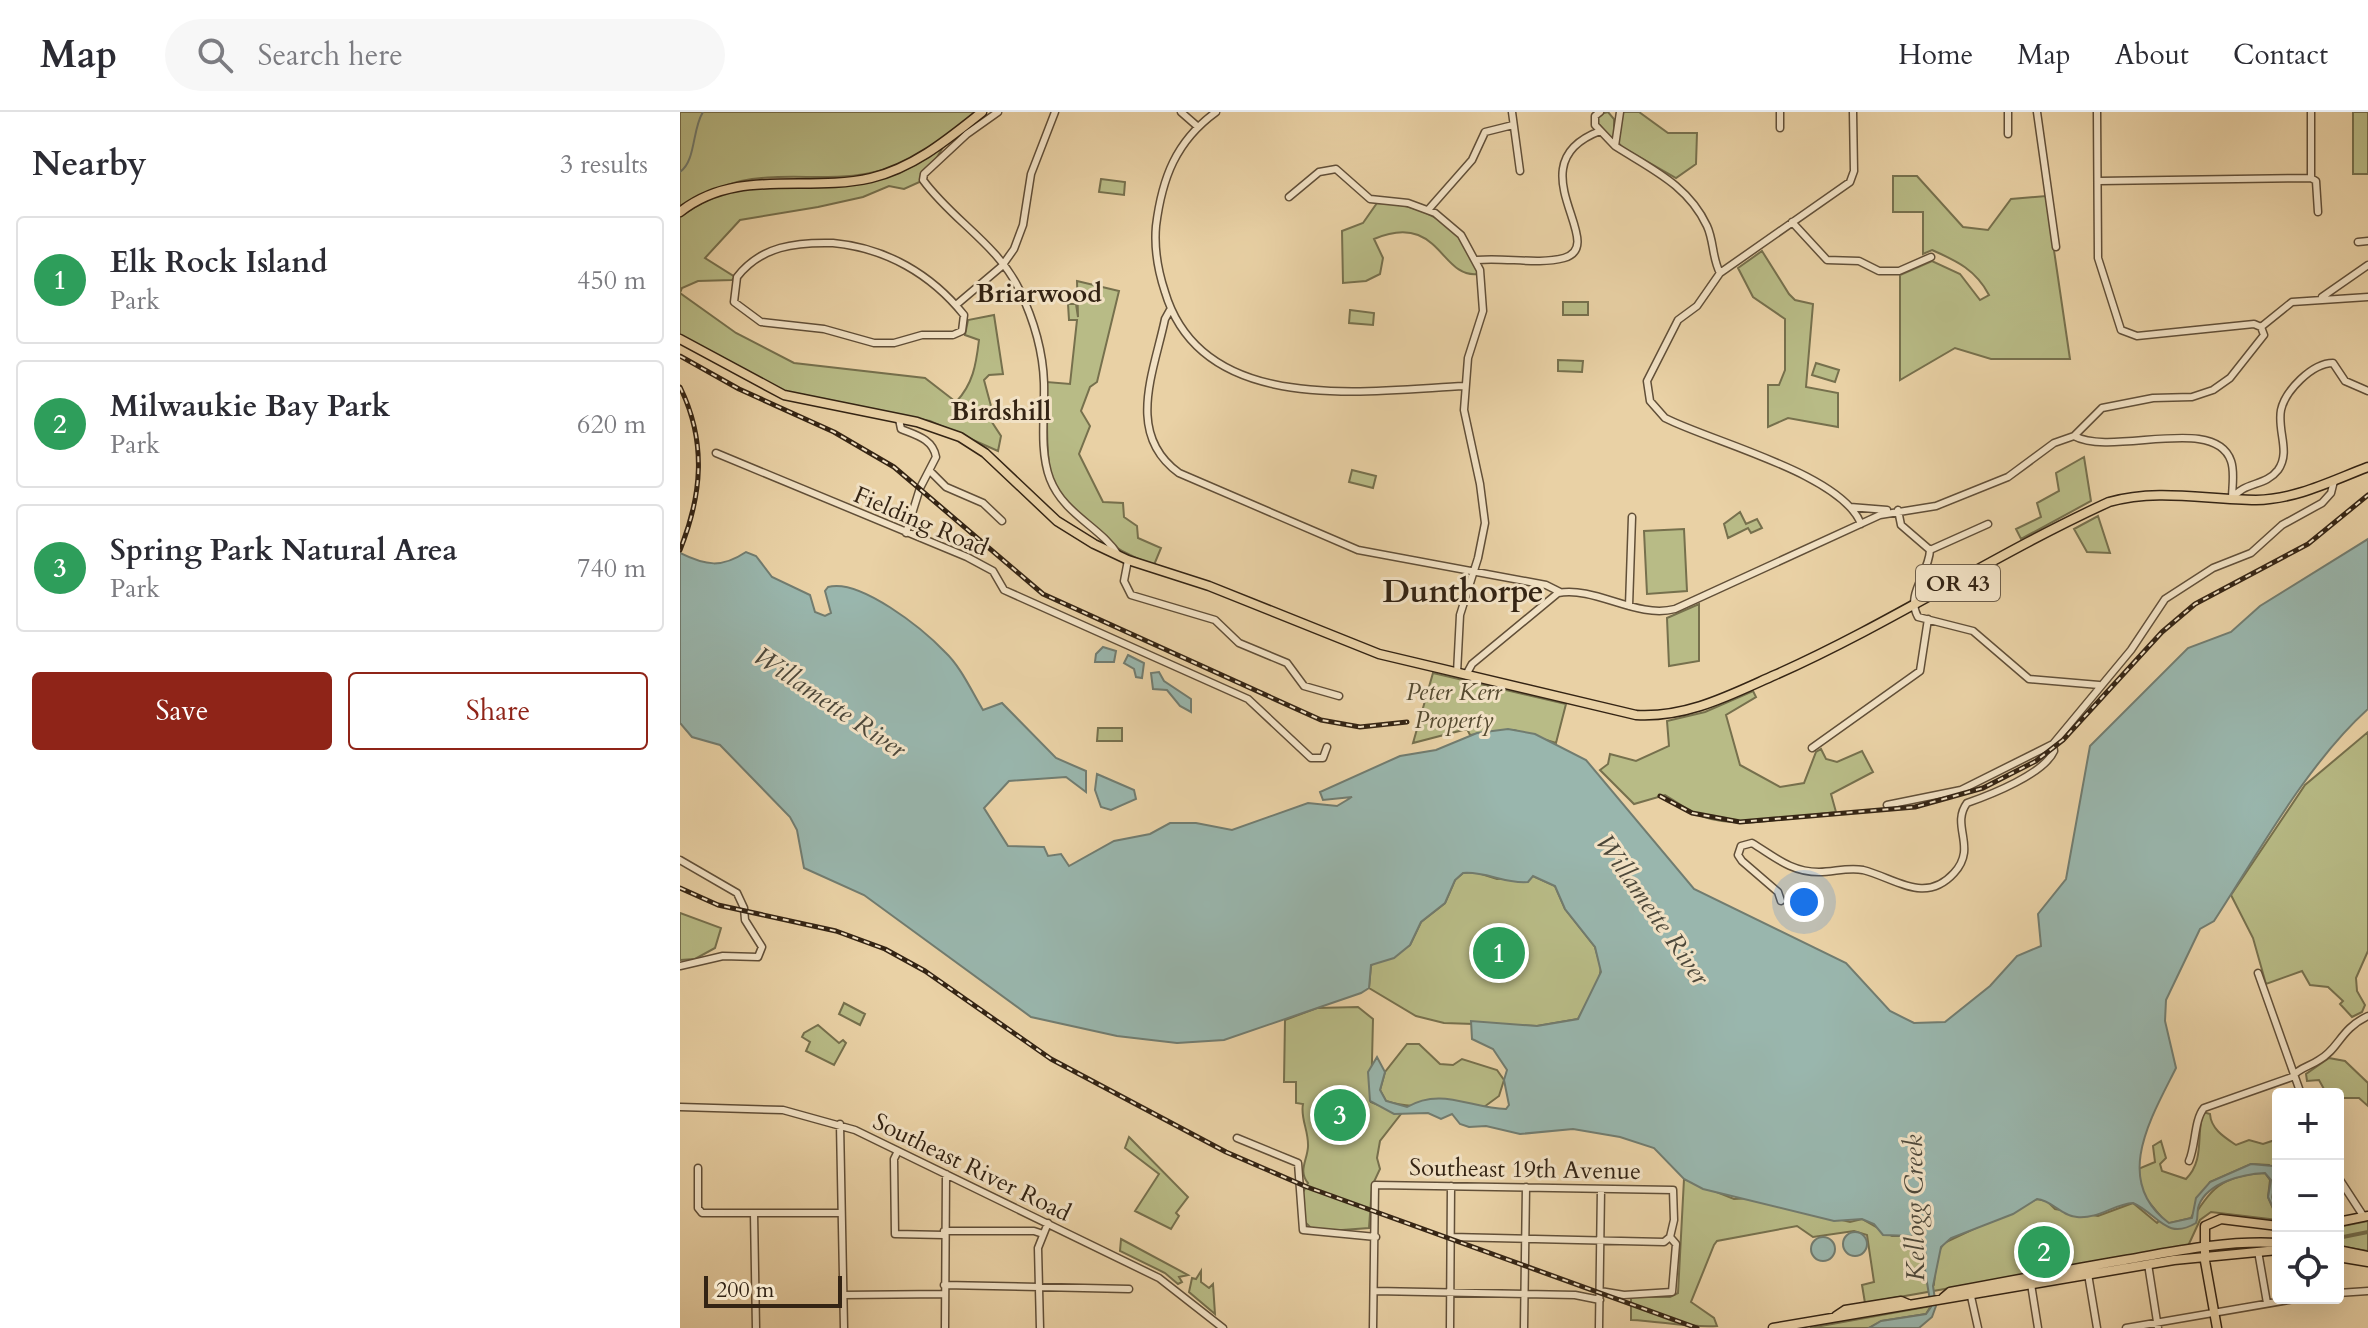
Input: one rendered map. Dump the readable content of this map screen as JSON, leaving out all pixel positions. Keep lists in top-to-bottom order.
{
  "streets": {
    "main road": ["OR 43"],
    "street": ["Fielding Road", "Southeast River Road", "Southeast 19th Avenue"]
  },
  "districts": ["Briarwood", "Birdshill", "Dunthorpe"],
  "water": ["Willamette River", "Kellogg Creek"],
  "parks": ["Peter Kerr Property"],
  "scale_bar": "200 m",
  "page": {
    "header": "Map",
    "search": "Search here",
    "nav": [
      "Home",
      "Map",
      "About",
      "Contact"
    ],
    "heading": ["Nearby", "3 results"],
    "list": [
      {
        "mark": "1",
        "name": "Elk Rock Island",
        "note": "Park",
        "value": "450 m"
      },
      {
        "mark": "2",
        "name": "Milwaukie Bay Park",
        "note": "Park",
        "value": "620 m"
      },
      {
        "mark": "3",
        "name": "Spring Park Natural Area",
        "note": "Park",
        "value": "740 m"
      }
    ],
    "buttons": ["Save", "Share"],
    "pins": ["1", "3", "2"],
    "map_buttons": ["+", "−"],
    "scale": "200 m"
  }
}
